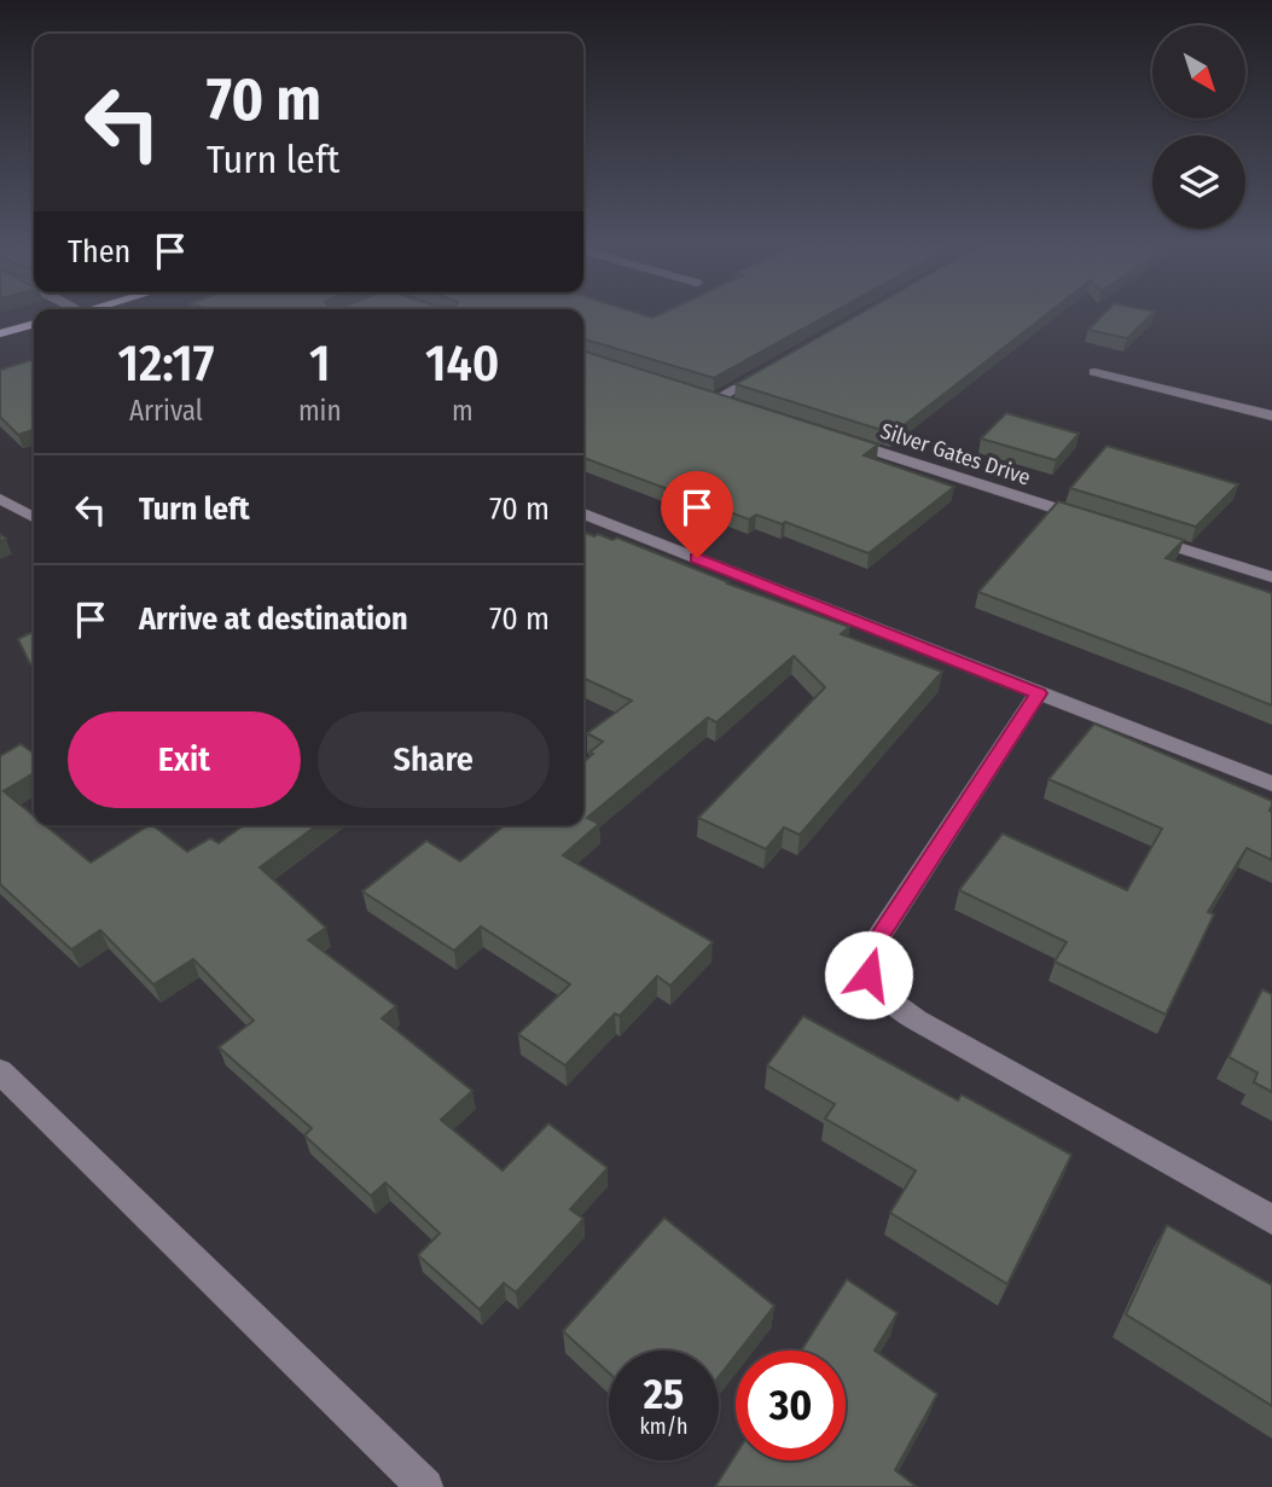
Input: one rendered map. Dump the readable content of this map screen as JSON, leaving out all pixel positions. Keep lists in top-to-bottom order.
{
  "streets": {
    "street": ["Silver Gates Drive"]
  },
  "north": "bottom right",
  "page": {
    "turn": ["70 m", "Turn left"],
    "then": "Then",
    "eta": [
      "12:17",
      "Arrival",
      "1",
      "min",
      "140",
      "m"
    ],
    "list": [
      {
        "name": "Turn left",
        "value": "70 m"
      },
      {
        "name": "Arrive at destination",
        "value": "70 m"
      }
    ],
    "buttons": ["Exit", "Share"],
    "speed": "25 km/h",
    "limit": "30"
  }
}
